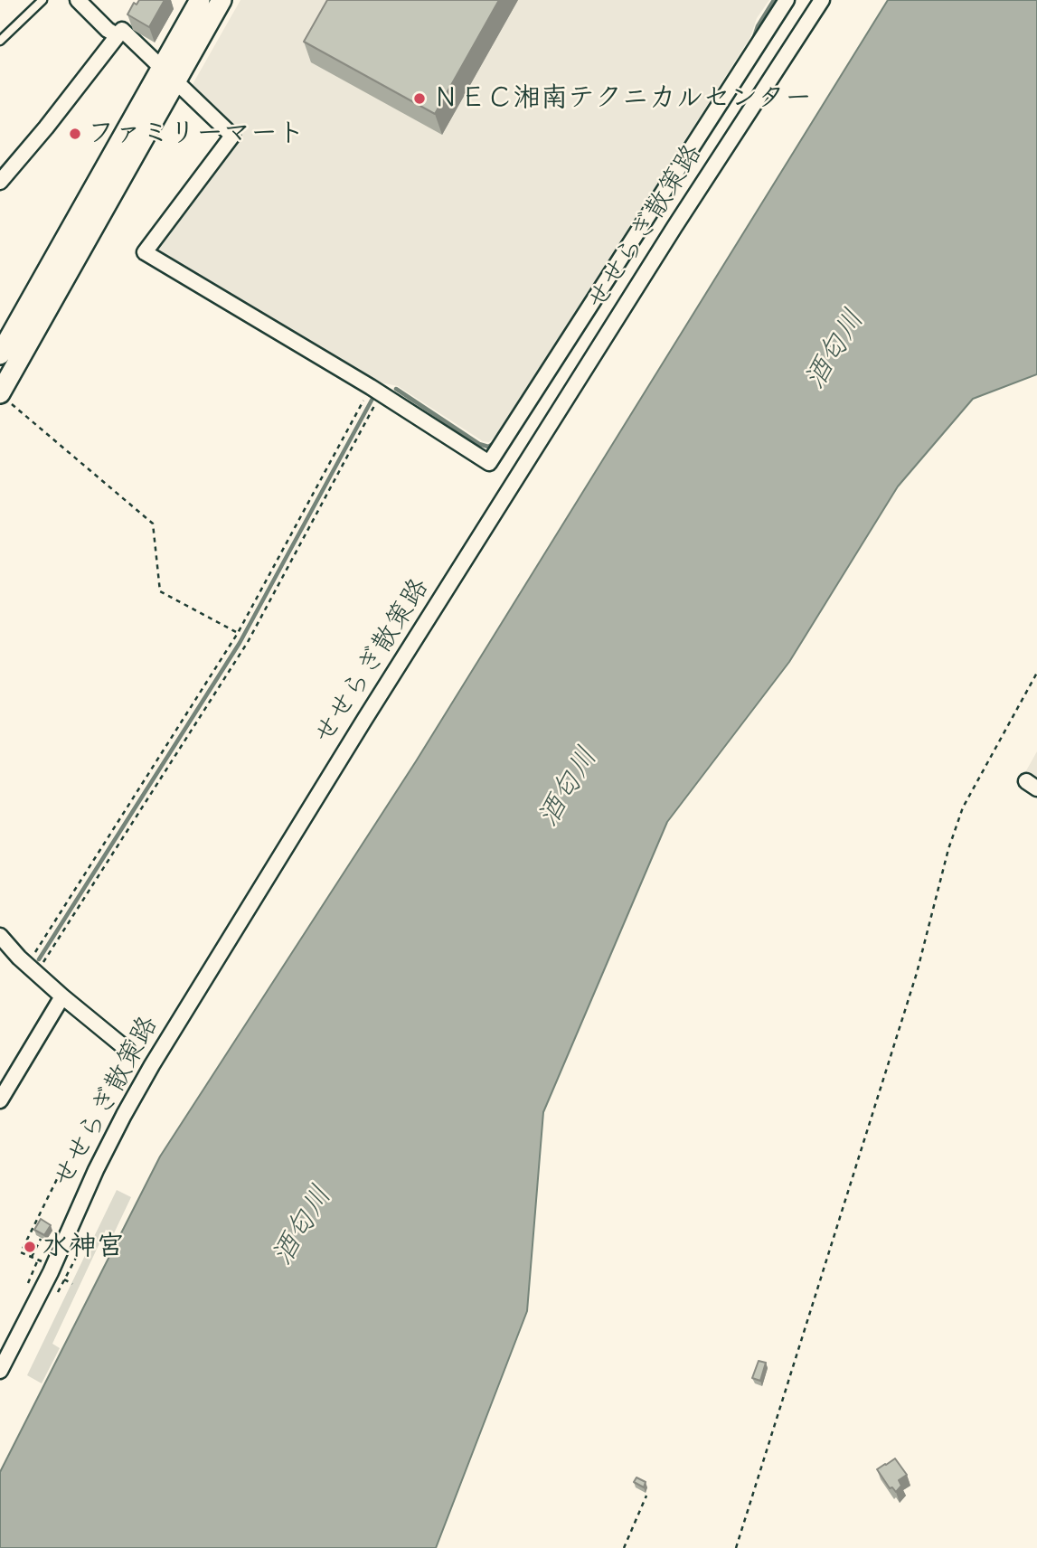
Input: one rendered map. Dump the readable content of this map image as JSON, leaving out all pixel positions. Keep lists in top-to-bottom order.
{
  "streets": {
    "street": ["せせらぎ散策路"]
  },
  "water": ["酒匂川"],
  "places": ["ＮＥＣ湘南テクニカルセンター", "ファミリーマート", "水神宮"]
}
